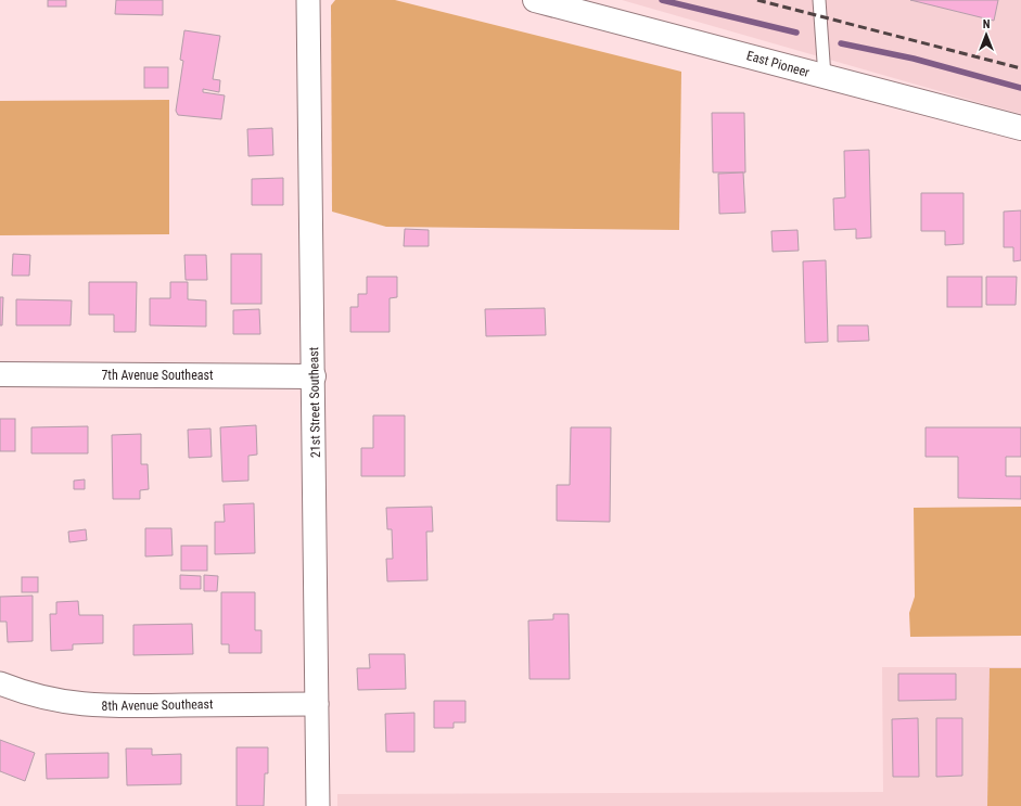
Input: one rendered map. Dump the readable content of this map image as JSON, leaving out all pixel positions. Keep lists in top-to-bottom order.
{
  "streets": {
    "street": [
      "East Pioneer",
      "7th Avenue Southeast",
      "21st Street Southeast",
      "8th Avenue Southeast"
    ]
  },
  "crossings": [
    ["7th Avenue Southeast", "21st Street Southeast"],
    ["21st Street Southeast", "8th Avenue Southeast"]
  ],
  "north": "top"
}
